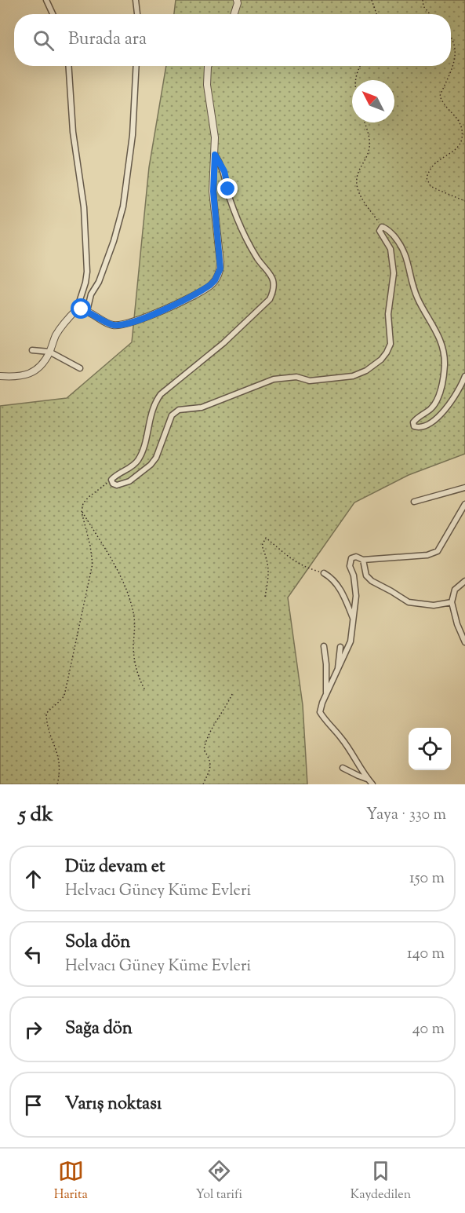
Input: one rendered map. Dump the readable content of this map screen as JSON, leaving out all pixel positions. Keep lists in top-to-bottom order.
{
  "north": "top left",
  "page": {
    "search": "Burada ara",
    "heading": ["5 dk", "Yaya · 330 m"],
    "list": [
      ["Düz devam et", "Helvacı Güney Küme Evleri", "150 m"],
      ["Sola dön", "Helvacı Güney Küme Evleri", "140 m"],
      ["Sağa dön", "40 m"],
      "Varış noktası"
    ],
    "nav": ["Harita", "Yol tarifi", "Kaydedilen"]
  }
}
